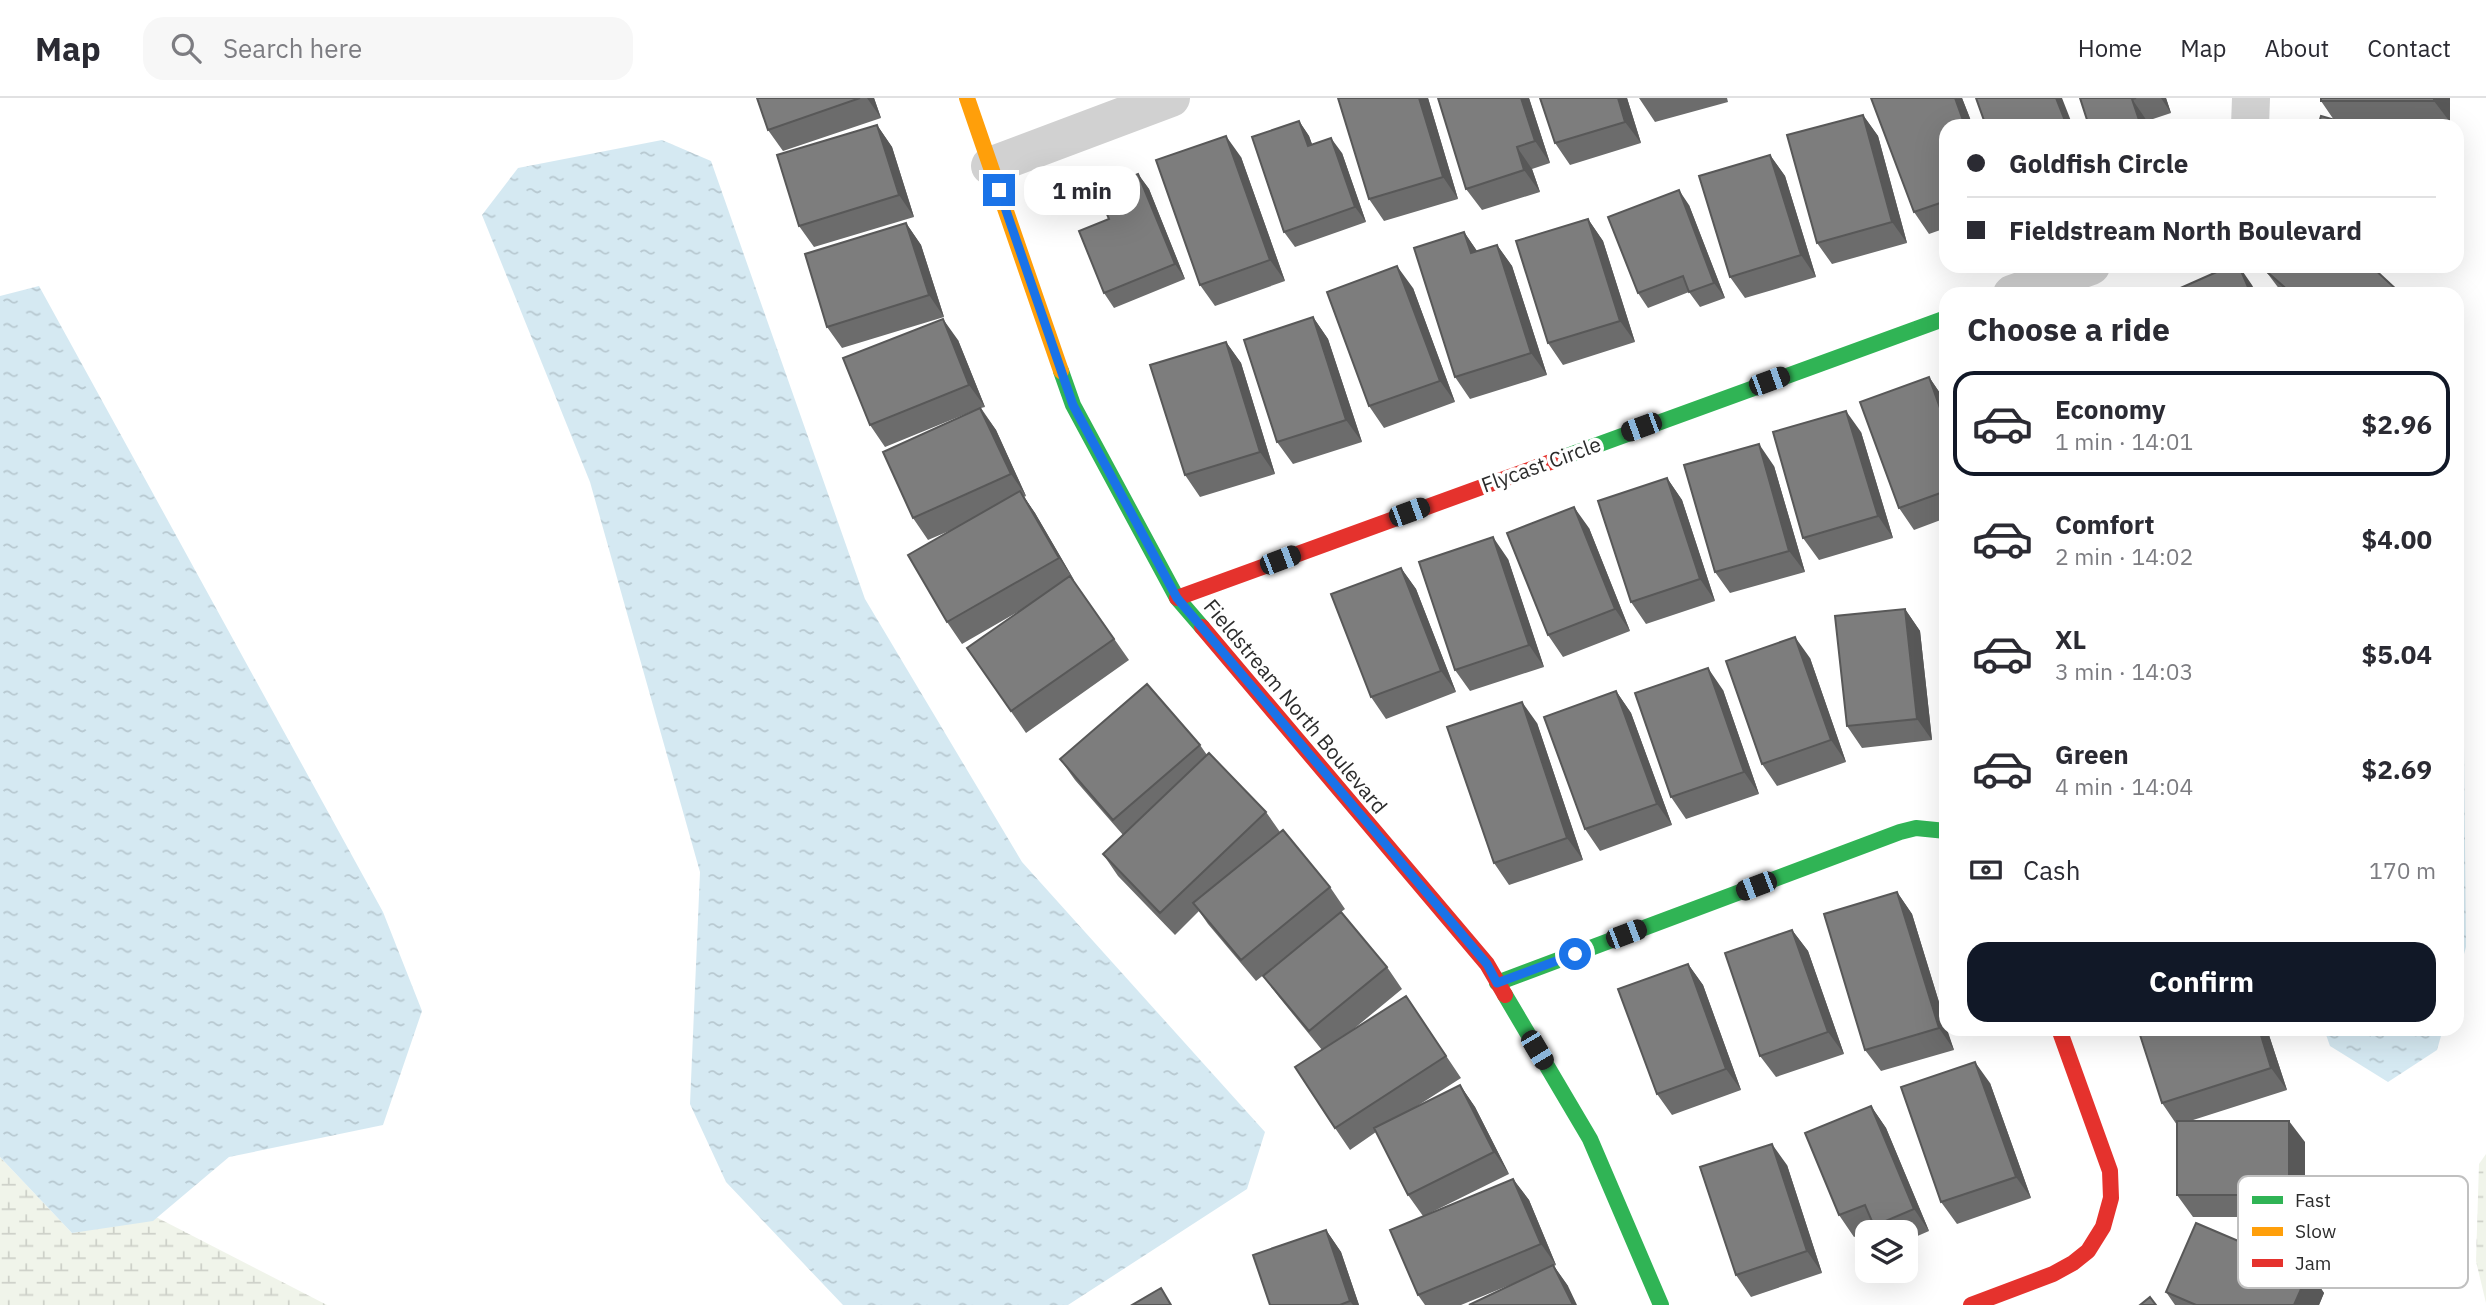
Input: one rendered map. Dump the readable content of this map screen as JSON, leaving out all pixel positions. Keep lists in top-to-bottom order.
{
  "streets": {
    "street": ["Flycast Circle", "Fieldstream North Boulevard"]
  },
  "crossings": [
    ["Flycast Circle", "Fieldstream North Boulevard"]
  ],
  "legend": ["Fast", "Slow", "Jam"],
  "page": {
    "header": "Map",
    "search": "Search here",
    "nav": [
      "Home",
      "Map",
      "About",
      "Contact"
    ],
    "banner": ["Goldfish Circle", "Fieldstream North Boulevard"],
    "bubble": "1 min",
    "heading": "Choose a ride",
    "list": [
      {
        "name": "Economy",
        "note": "1 min · 14:01",
        "value": "$2.96"
      },
      {
        "name": "Comfort",
        "note": "2 min · 14:02",
        "value": "$4.00"
      },
      {
        "name": "XL",
        "note": "3 min · 14:03",
        "value": "$5.04"
      },
      {
        "name": "Green",
        "note": "4 min · 14:04",
        "value": "$2.69"
      }
    ],
    "pay": ["Cash", "170 m"],
    "buttons": "Confirm"
  }
}
